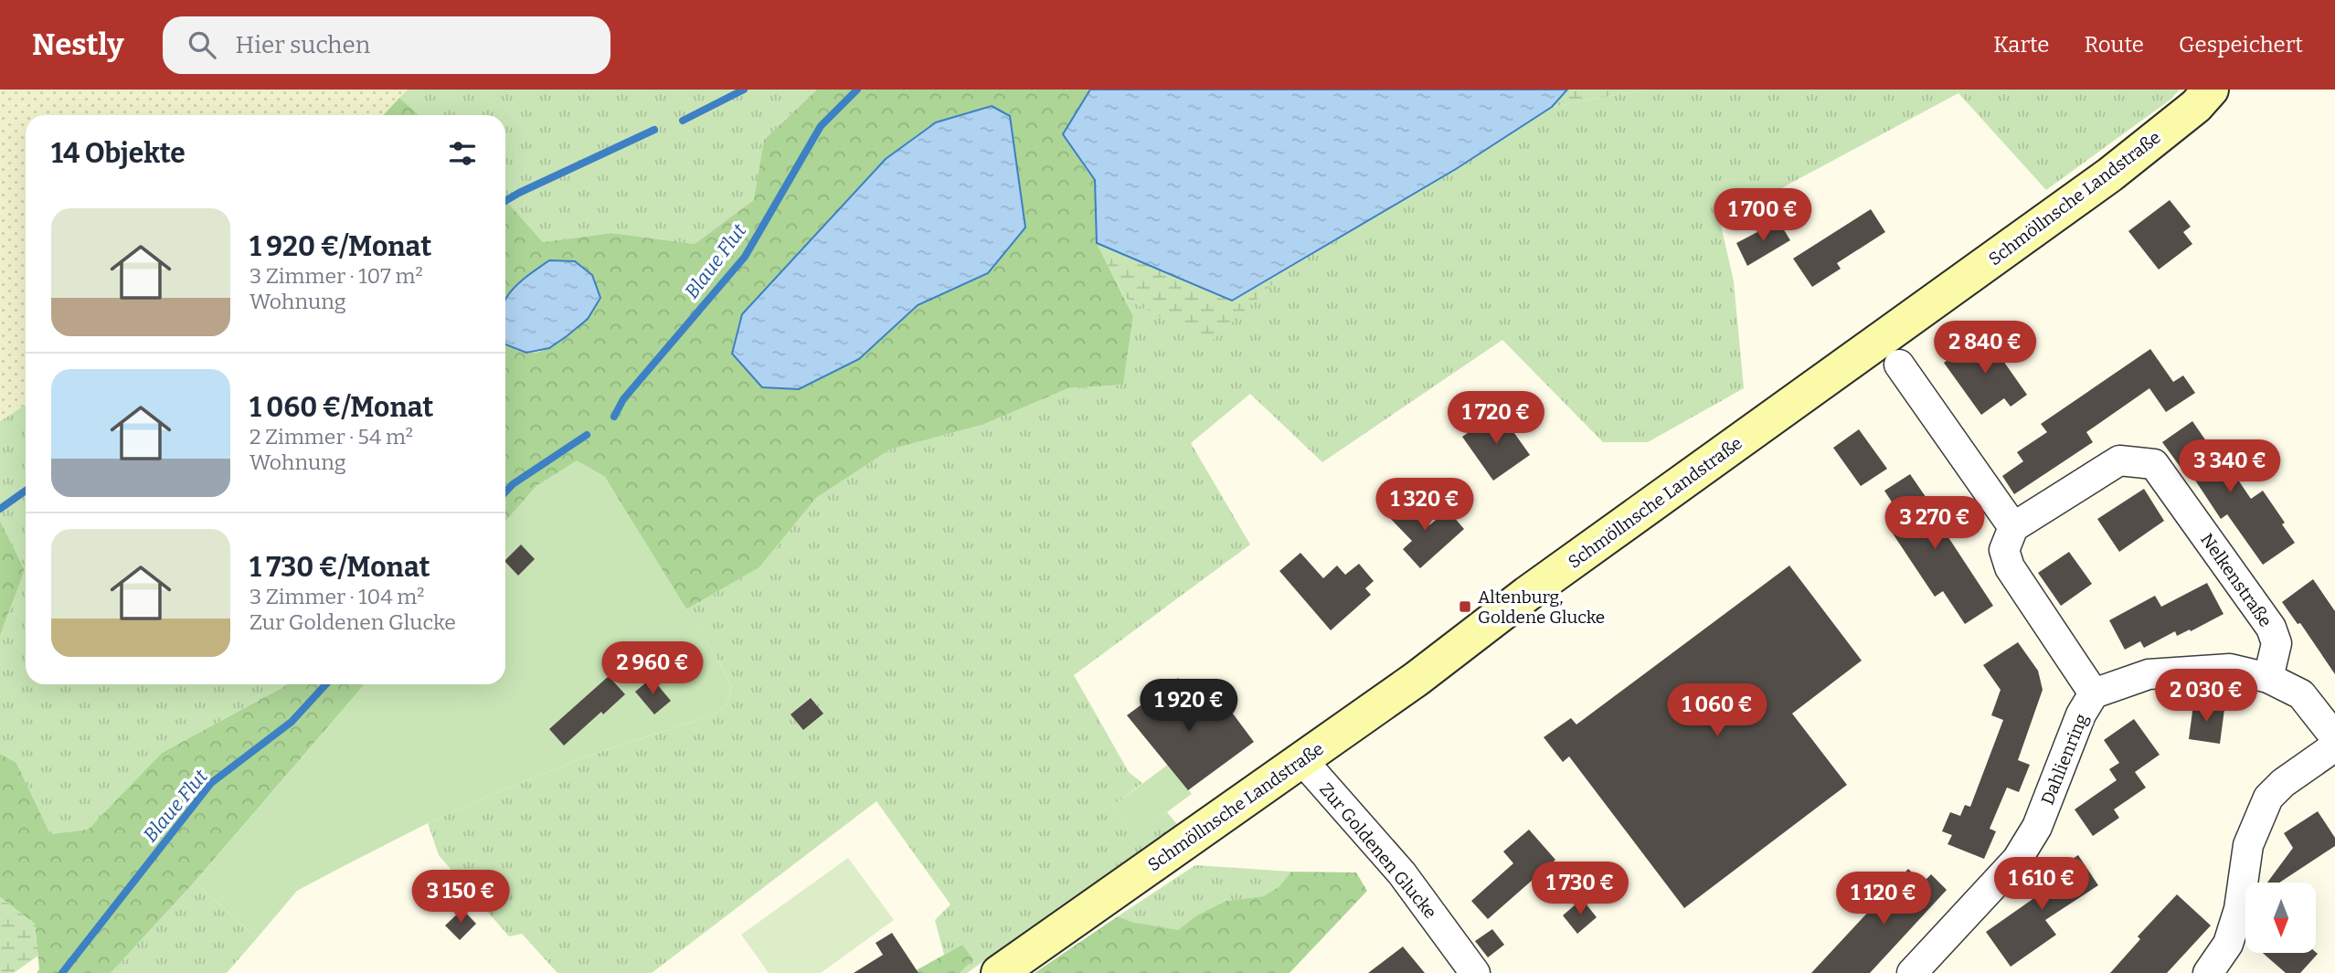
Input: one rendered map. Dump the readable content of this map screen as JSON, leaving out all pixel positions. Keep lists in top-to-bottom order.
{
  "streets": {
    "main road": ["Schmöllnsche Landstraße"],
    "street": ["Nelkenstraße", "Dahlienring", "Zur Goldenen Glucke"]
  },
  "crossings": [
    ["Schmöllnsche Landstraße", "Zur Goldenen Glucke"],
    ["Nelkenstraße", "Dahlienring"]
  ],
  "water": ["Blaue Flut"],
  "places": {
    "transit": ["Altenburg, Goldene Glucke"]
  },
  "north": "bottom",
  "page": {
    "header": "Nestly",
    "search": "Hier suchen",
    "nav": ["Karte", "Route", "Gespeichert"],
    "heading": "14 Objekte",
    "price": [
      "1 700 €",
      "2 840 €",
      "1 720 €",
      "3 340 €",
      "1 320 €",
      "3 270 €",
      "2 960 €",
      "2 030 €",
      "1 920 €",
      "1 060 €",
      "1 610 €",
      "1 730 €",
      "3 150 €",
      "1 120 €"
    ],
    "list": [
      {
        "name": "1 920 €/Monat",
        "note": "3 Zimmer · 107 m² · Wohnung"
      },
      {
        "name": "1 060 €/Monat",
        "note": "2 Zimmer · 54 m² · Wohnung"
      },
      {
        "name": "1 730 €/Monat",
        "note": "3 Zimmer · 104 m² · Zur Goldenen Glucke"
      }
    ]
  }
}
